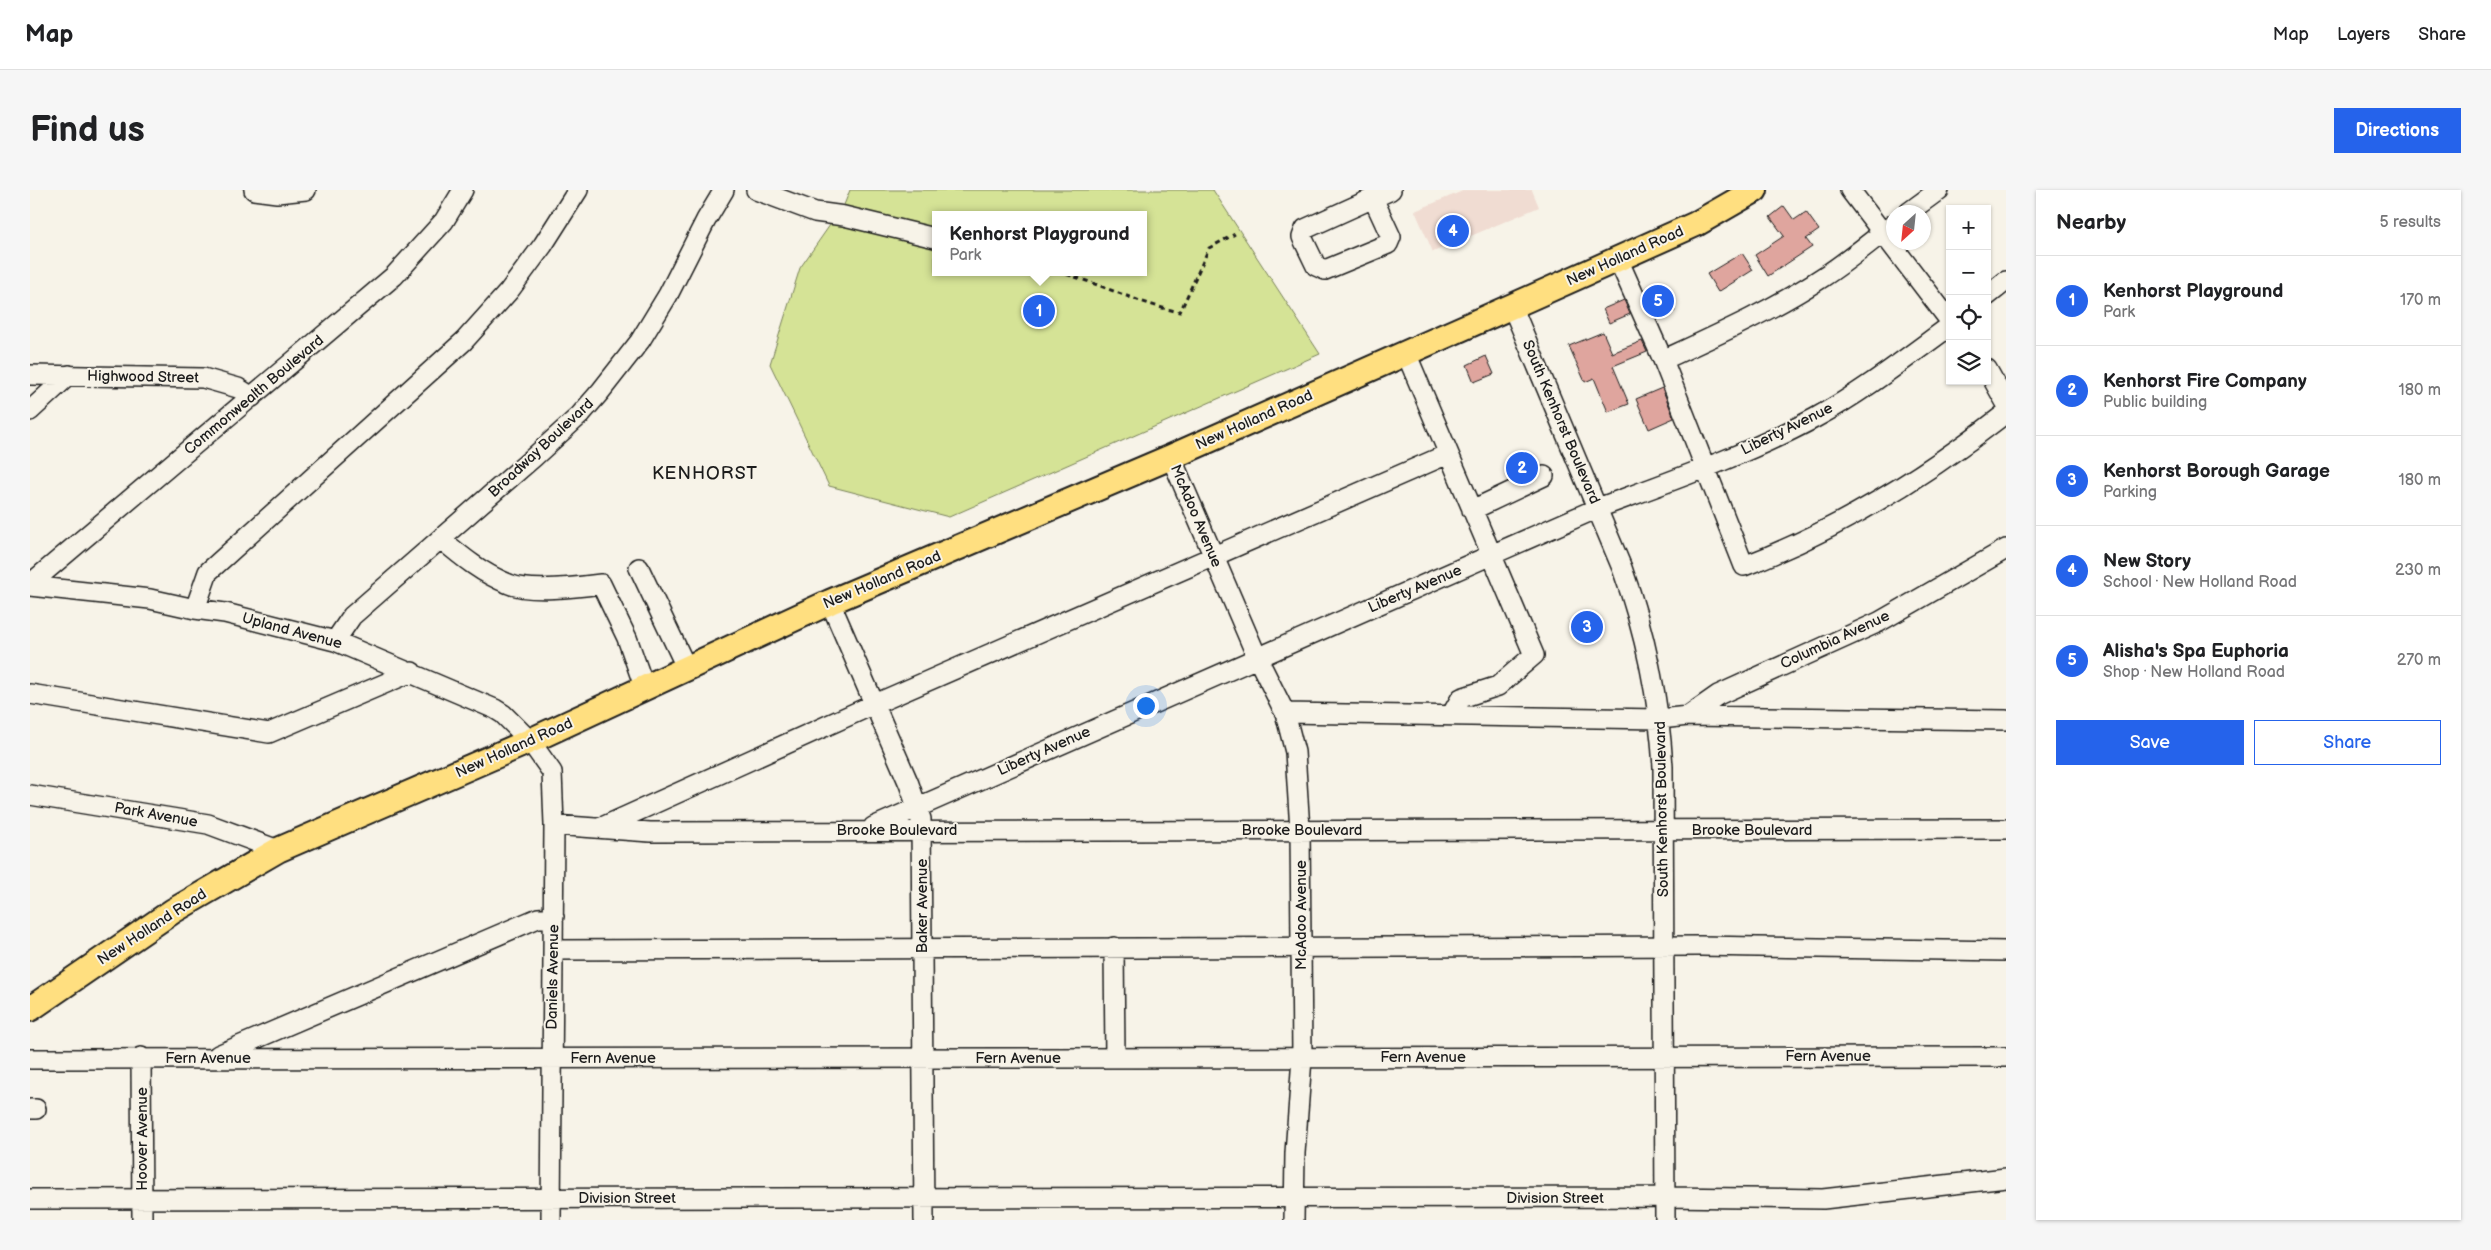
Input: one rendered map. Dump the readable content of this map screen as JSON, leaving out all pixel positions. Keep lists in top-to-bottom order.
{
  "streets": {
    "main road": ["New Holland Road"],
    "street": [
      "Highwood Street",
      "Commonwealth Boulevard",
      "South Kenhorst Boulevard",
      "Liberty Avenue",
      "Broadway Boulevard",
      "McAdoo Avenue",
      "Upland Avenue",
      "Columbia Avenue",
      "Park Avenue",
      "Brooke Boulevard",
      "Baker Avenue",
      "Daniels Avenue",
      "Fern Avenue",
      "Hoover Avenue",
      "Division Street"
    ]
  },
  "crossings": [
    ["New Holland Road", "South Kenhorst Boulevard"],
    ["New Holland Road", "McAdoo Avenue"],
    ["New Holland Road", "Upland Avenue"],
    ["New Holland Road", "Park Avenue"],
    ["New Holland Road", "Baker Avenue"],
    ["New Holland Road", "Daniels Avenue"],
    ["Highwood Street", "Commonwealth Boulevard"],
    ["Commonwealth Boulevard", "Upland Avenue"],
    ["South Kenhorst Boulevard", "Liberty Avenue"],
    ["South Kenhorst Boulevard", "Columbia Avenue"],
    ["South Kenhorst Boulevard", "Brooke Boulevard"],
    ["South Kenhorst Boulevard", "Fern Avenue"],
    ["South Kenhorst Boulevard", "Division Street"],
    ["Liberty Avenue", "McAdoo Avenue"],
    ["Liberty Avenue", "Brooke Boulevard"],
    ["Liberty Avenue", "Baker Avenue"],
    ["Broadway Boulevard", "Upland Avenue"],
    ["McAdoo Avenue", "Columbia Avenue"],
    ["McAdoo Avenue", "Brooke Boulevard"],
    ["McAdoo Avenue", "Fern Avenue"],
    ["McAdoo Avenue", "Division Street"],
    ["Upland Avenue", "Daniels Avenue"],
    ["Brooke Boulevard", "Baker Avenue"],
    ["Brooke Boulevard", "Daniels Avenue"],
    ["Baker Avenue", "Fern Avenue"],
    ["Baker Avenue", "Division Street"],
    ["Daniels Avenue", "Fern Avenue"],
    ["Daniels Avenue", "Division Street"],
    ["Fern Avenue", "Hoover Avenue"],
    ["Hoover Avenue", "Division Street"]
  ],
  "districts": ["KENHORST"],
  "north": "bottom left",
  "page": {
    "header": "Map",
    "nav": ["Map", "Layers", "Share"],
    "buttons": [
      "Directions",
      ["Save", "Share"]
    ],
    "title": "Find us",
    "heading": ["Nearby", "5 results"],
    "map_buttons": ["+", "−"],
    "popup": ["Kenhorst Playground", "Park"],
    "pins": [
      "4",
      "5",
      "1",
      "2",
      "3"
    ],
    "list": [
      {
        "mark": "1",
        "name": "Kenhorst Playground",
        "note": "Park",
        "value": "170 m"
      },
      {
        "mark": "2",
        "name": "Kenhorst Fire Company",
        "note": "Public building",
        "value": "180 m"
      },
      {
        "mark": "3",
        "name": "Kenhorst Borough Garage",
        "note": "Parking",
        "value": "180 m"
      },
      {
        "mark": "4",
        "name": "New Story",
        "note": "School · New Holland Road",
        "value": "230 m"
      },
      {
        "mark": "5",
        "name": "Alisha's Spa Euphoria",
        "note": "Shop · New Holland Road",
        "value": "270 m"
      }
    ]
  }
}
